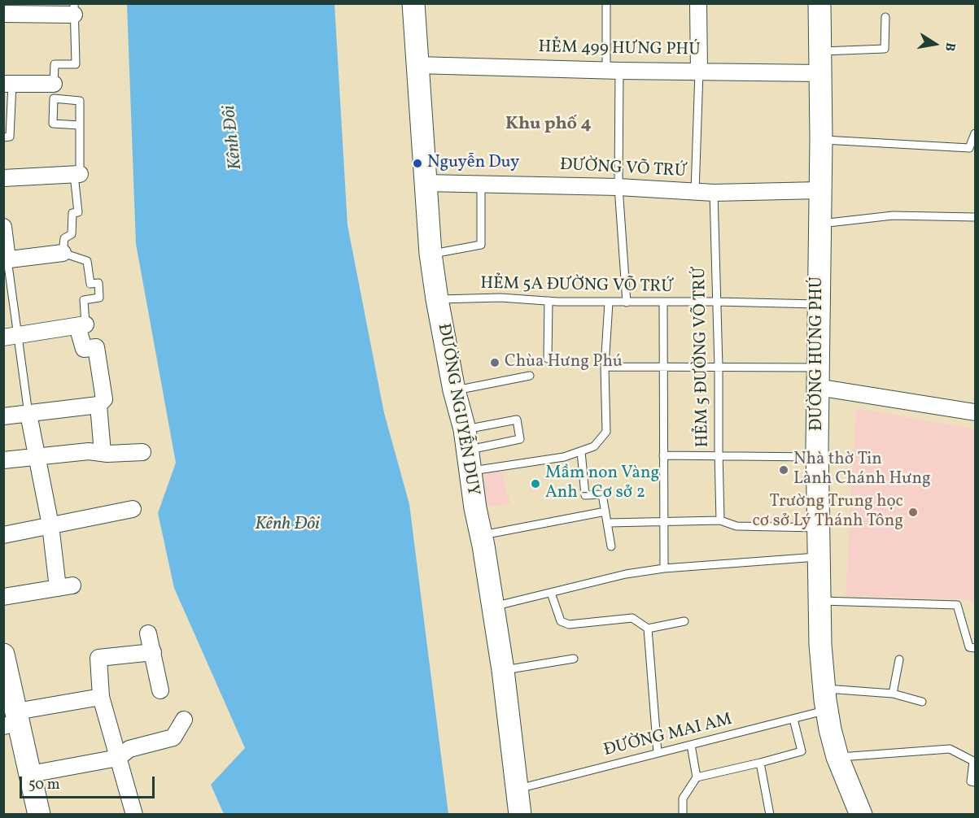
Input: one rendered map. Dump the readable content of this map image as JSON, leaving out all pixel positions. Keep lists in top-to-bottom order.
{
  "streets": {
    "main road": ["ĐƯỜNG HƯNG PHÚ", "ĐƯỜNG NGUYỄN DUY"],
    "street": ["HẺM 499 HƯNG PHÚ", "ĐƯỜNG VÕ TRỨ"],
    "lane": ["HẺM 5A ĐƯỜNG VÕ TRỨ", "HẺM 5 ĐƯỜNG VÕ TRỨ", "ĐƯỜNG MAI AM"]
  },
  "crossings": [
    ["HẺM 499 HƯNG PHÚ", "ĐƯỜNG HƯNG PHÚ"],
    ["HẺM 499 HƯNG PHÚ", "ĐƯỜNG NGUYỄN DUY"],
    ["ĐƯỜNG VÕ TRỨ", "ĐƯỜNG HƯNG PHÚ"],
    ["ĐƯỜNG VÕ TRỨ", "HẺM 5 ĐƯỜNG VÕ TRỨ"],
    ["ĐƯỜNG VÕ TRỨ", "ĐƯỜNG NGUYỄN DUY"],
    ["HẺM 5A ĐƯỜNG VÕ TRỨ", "ĐƯỜNG HƯNG PHÚ"],
    ["HẺM 5A ĐƯỜNG VÕ TRỨ", "HẺM 5 ĐƯỜNG VÕ TRỨ"],
    ["HẺM 5A ĐƯỜNG VÕ TRỨ", "ĐƯỜNG NGUYỄN DUY"],
    ["ĐƯỜNG HƯNG PHÚ", "ĐƯỜNG MAI AM"],
    ["ĐƯỜNG NGUYỄN DUY", "ĐƯỜNG MAI AM"]
  ],
  "districts": ["Khu phố 4"],
  "water": ["Kênh Đôi"],
  "places": [
    "Nguyễn Duy",
    "Chùa Hưng Phú",
    "Nhà thờ Tin Lành Chánh Hưng",
    "Mầm non Vàng Anh - Cơ sở 2",
    "Trường Trung học cơ sở Lý Thánh Tông"
  ],
  "scale_bar": "50 m",
  "north": "right"
}
